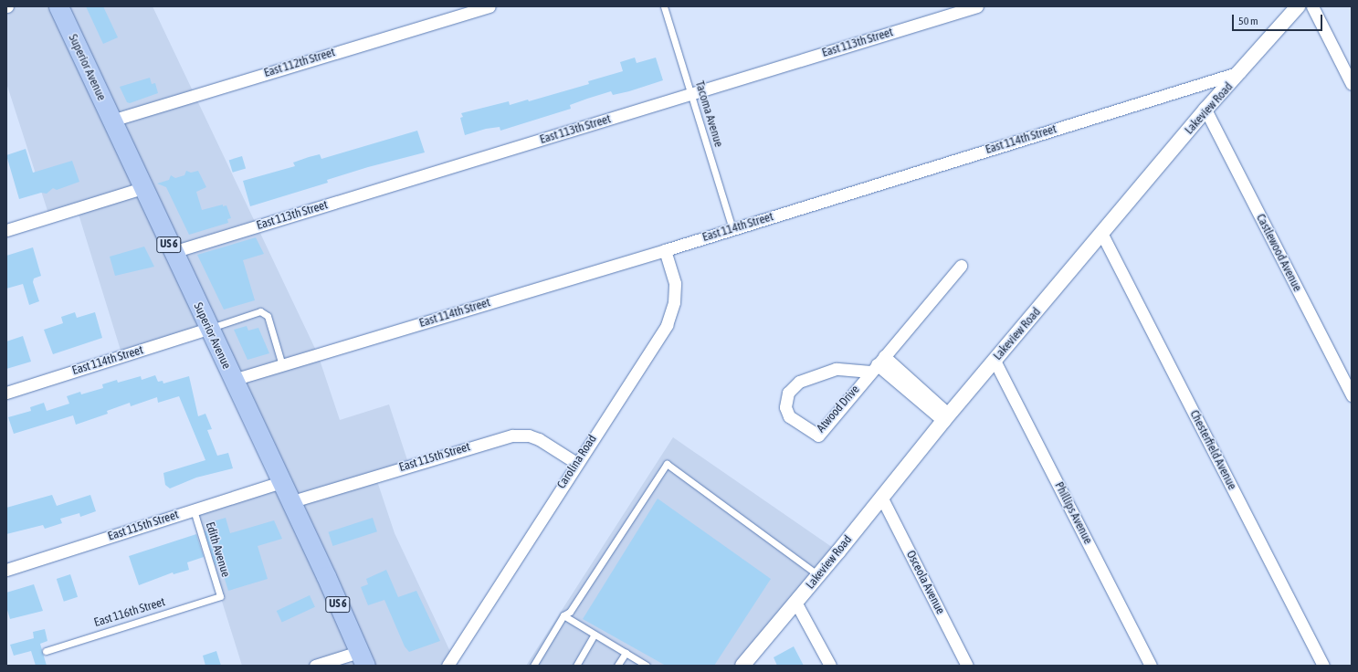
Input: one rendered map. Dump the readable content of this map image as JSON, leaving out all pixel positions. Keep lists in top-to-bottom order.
{
  "streets": {
    "main road": ["Superior Avenue", "US 6"],
    "street": [
      "East 113th Street",
      "East 112th Street",
      "Lakeview Road",
      "East 114th Street",
      "Castlewood Avenue",
      "Atwood Drive",
      "Chesterfield Avenue",
      "East 115th Street",
      "Carolina Road",
      "Phillips Avenue",
      "Osceola Avenue"
    ],
    "lane": ["Tacoma Avenue", "Edith Avenue", "East 116th Street"]
  },
  "crossings": [
    ["East 113th Street", "Superior Avenue"],
    ["East 113th Street", "Tacoma Avenue"],
    ["East 112th Street", "Superior Avenue"],
    ["Superior Avenue", "East 114th Street"],
    ["Superior Avenue", "East 115th Street"],
    ["Lakeview Road", "East 114th Street"],
    ["Lakeview Road", "Castlewood Avenue"],
    ["Lakeview Road", "Chesterfield Avenue"],
    ["Lakeview Road", "Phillips Avenue"],
    ["Lakeview Road", "Osceola Avenue"],
    ["Tacoma Avenue", "East 114th Street"],
    ["East 114th Street", "Carolina Road"],
    ["East 115th Street", "Carolina Road"],
    ["East 115th Street", "Edith Avenue"],
    ["Edith Avenue", "East 116th Street"]
  ],
  "scale_bar": "50 m"
}
